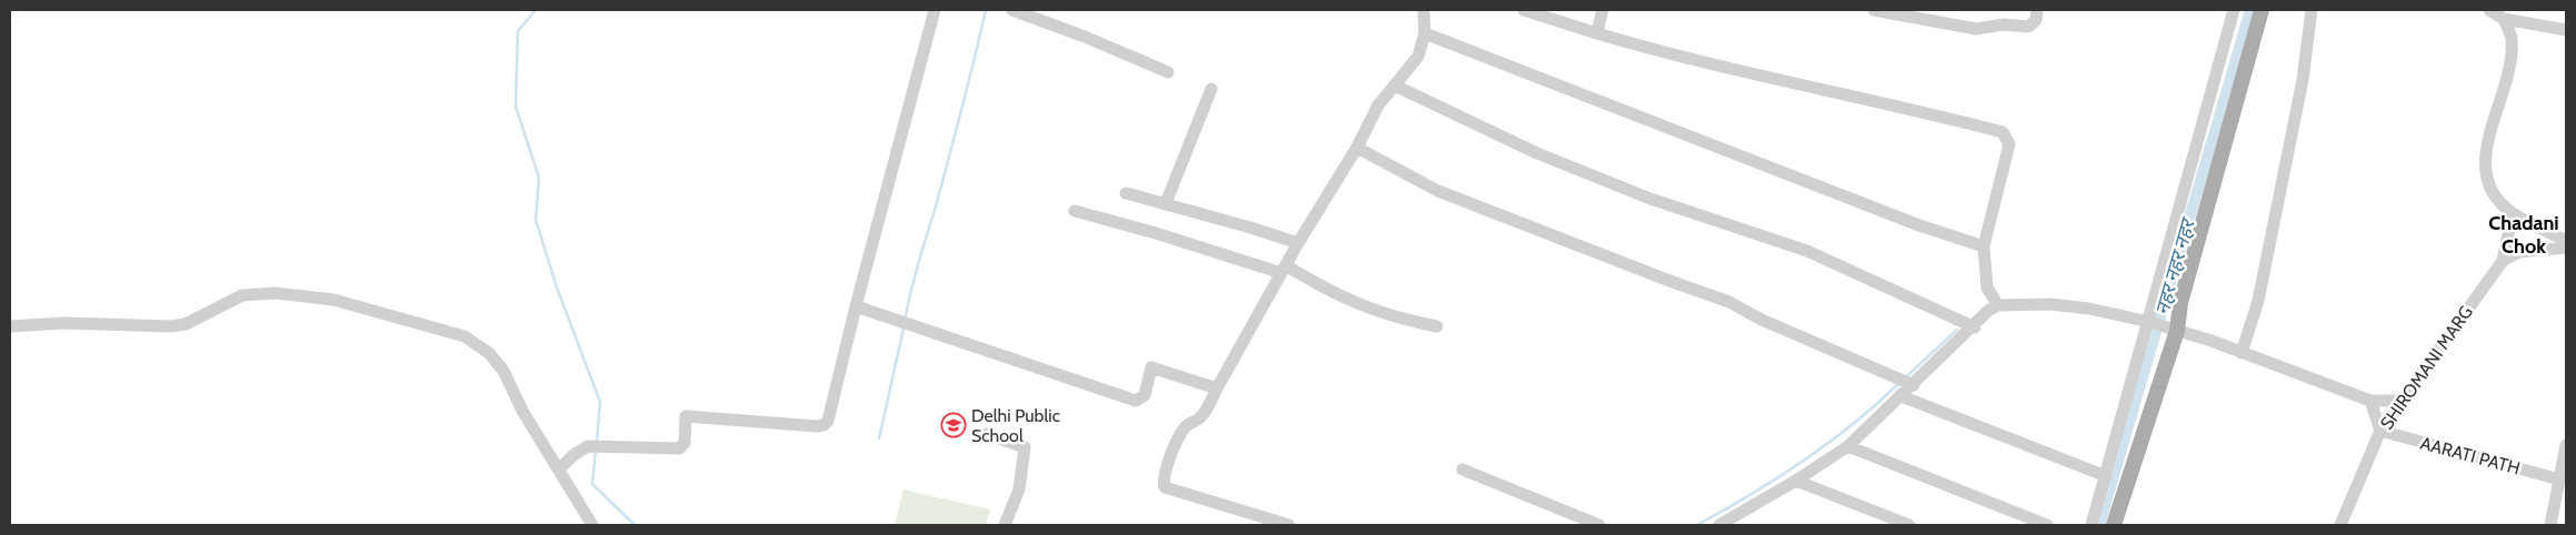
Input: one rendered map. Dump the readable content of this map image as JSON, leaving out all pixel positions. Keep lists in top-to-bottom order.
{
  "streets": {
    "street": ["SHIROMANI MARG", "AARATI PATH"]
  },
  "crossings": [
    ["SHIROMANI MARG", "AARATI PATH"]
  ],
  "districts": ["Chadani Chok"],
  "water": ["नहर नहर नहर"],
  "places": {
    "school or university": ["Delhi Public School"]
  }
}
